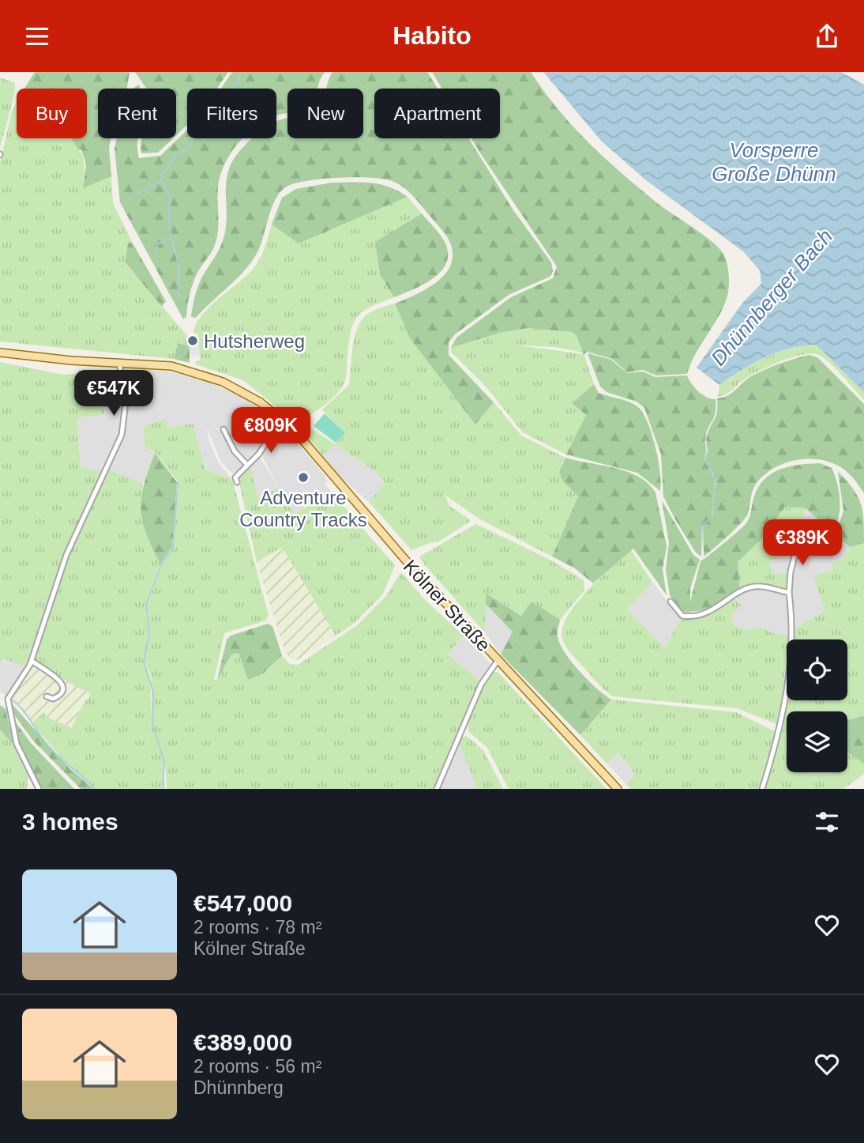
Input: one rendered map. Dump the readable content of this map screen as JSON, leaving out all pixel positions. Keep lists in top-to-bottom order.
{
  "streets": {
    "main road": ["Kölner Straße"]
  },
  "water": ["Vorsperre Große Dhünn", "Dhünnberger Bach"],
  "places": ["Hutsherweg", "Adventure Country Tracks"],
  "page": {
    "header": "Habito",
    "chip": [
      "Buy",
      "Rent",
      "Filters",
      "New",
      "Apartment"
    ],
    "price": ["€547K", "€809K", "€389K"],
    "heading": "3 homes",
    "list": [
      {
        "name": "€547,000",
        "note": "2 rooms · 78 m² · Kölner Straße"
      },
      {
        "name": "€389,000",
        "note": "2 rooms · 56 m² · Dhünnberg"
      }
    ]
  }
}
